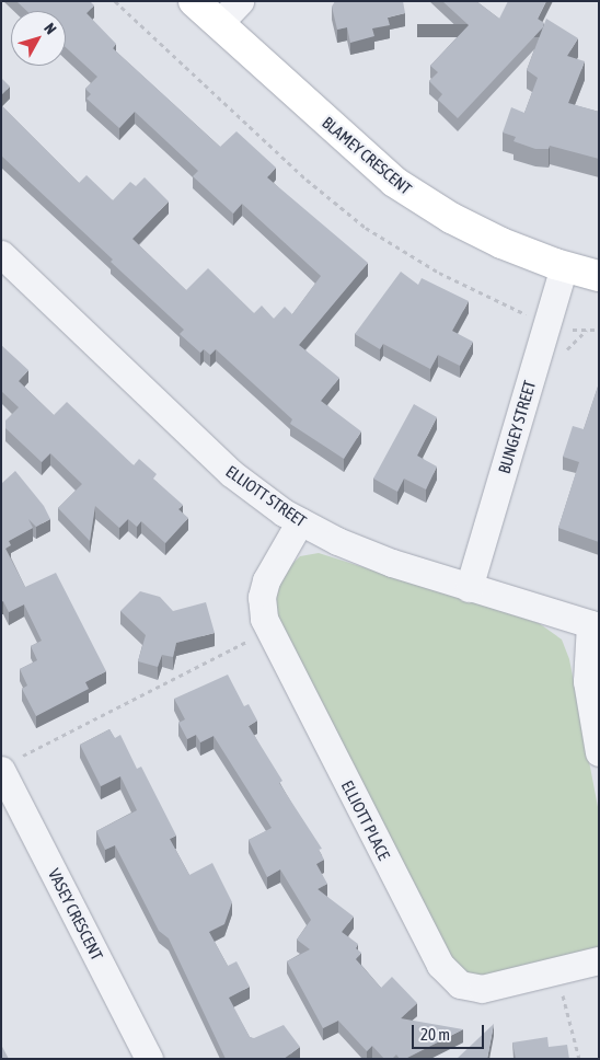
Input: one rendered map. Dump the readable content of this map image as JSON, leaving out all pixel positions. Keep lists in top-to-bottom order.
{
  "streets": {
    "street": [
      "BLAMEY CRESCENT",
      "BUNGEY STREET",
      "ELLIOTT STREET",
      "ELLIOTT PLACE",
      "VASEY CRESCENT"
    ]
  },
  "crossings": [
    ["BLAMEY CRESCENT", "BUNGEY STREET"],
    ["BUNGEY STREET", "ELLIOTT STREET"],
    ["ELLIOTT STREET", "ELLIOTT PLACE"]
  ],
  "scale_bar": "20 m",
  "north": "top right"
}
